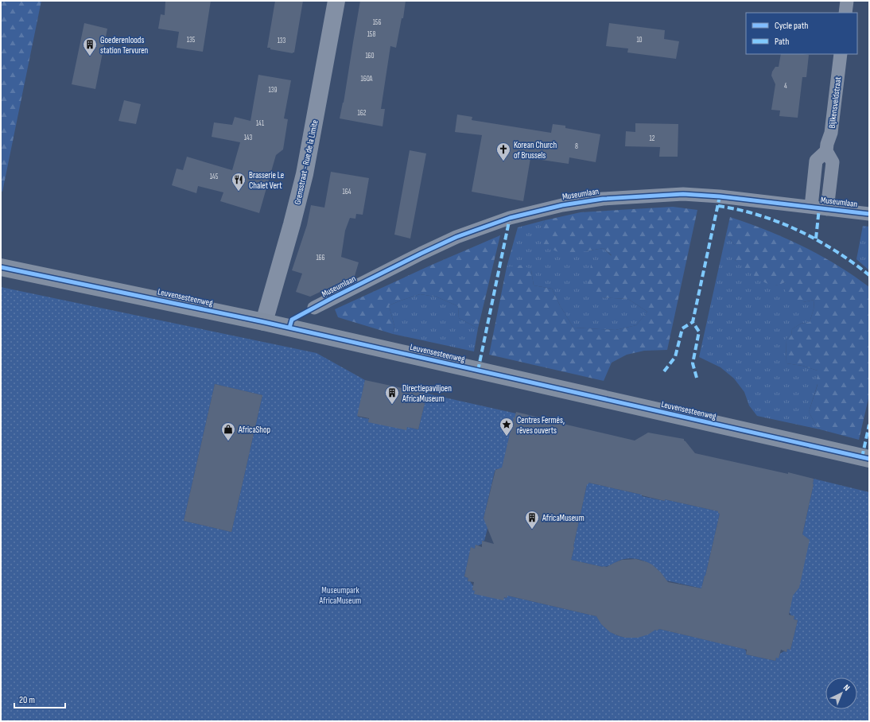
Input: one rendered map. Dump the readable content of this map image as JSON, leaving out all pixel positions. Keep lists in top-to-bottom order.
{
  "streets": {
    "main road": ["Leuvensesteenweg"],
    "street": ["Bijlkensveldstraat", "Grensstraat - Rue de la Limite", "Museumlaan"]
  },
  "crossings": [
    ["Bijlkensveldstraat", "Museumlaan"],
    ["Grensstraat - Rue de la Limite", "Leuvensesteenweg"]
  ],
  "parks": ["Museumpark AfricaMuseum"],
  "places": {
    "building": ["Goederenloods station Tervuren", "Directiepaviljoen AfricaMuseum", "AfricaMuseum"],
    "church": ["Korean Church of Brussels"],
    "restaurant": ["Brasserie Le Chalet Vert"],
    "place": ["Centres Fermés, rêves ouverts"],
    "shop": ["AfricaShop"]
  },
  "house_numbers": [
    "156",
    "158",
    "135",
    "10",
    "133",
    "160",
    "160A",
    "4",
    "139",
    "162",
    "141",
    "143",
    "12",
    "8",
    "145",
    "164",
    "166"
  ],
  "legend": ["Cycle path", "Path"],
  "scale_bar": "20 m",
  "north": "top right"
}
